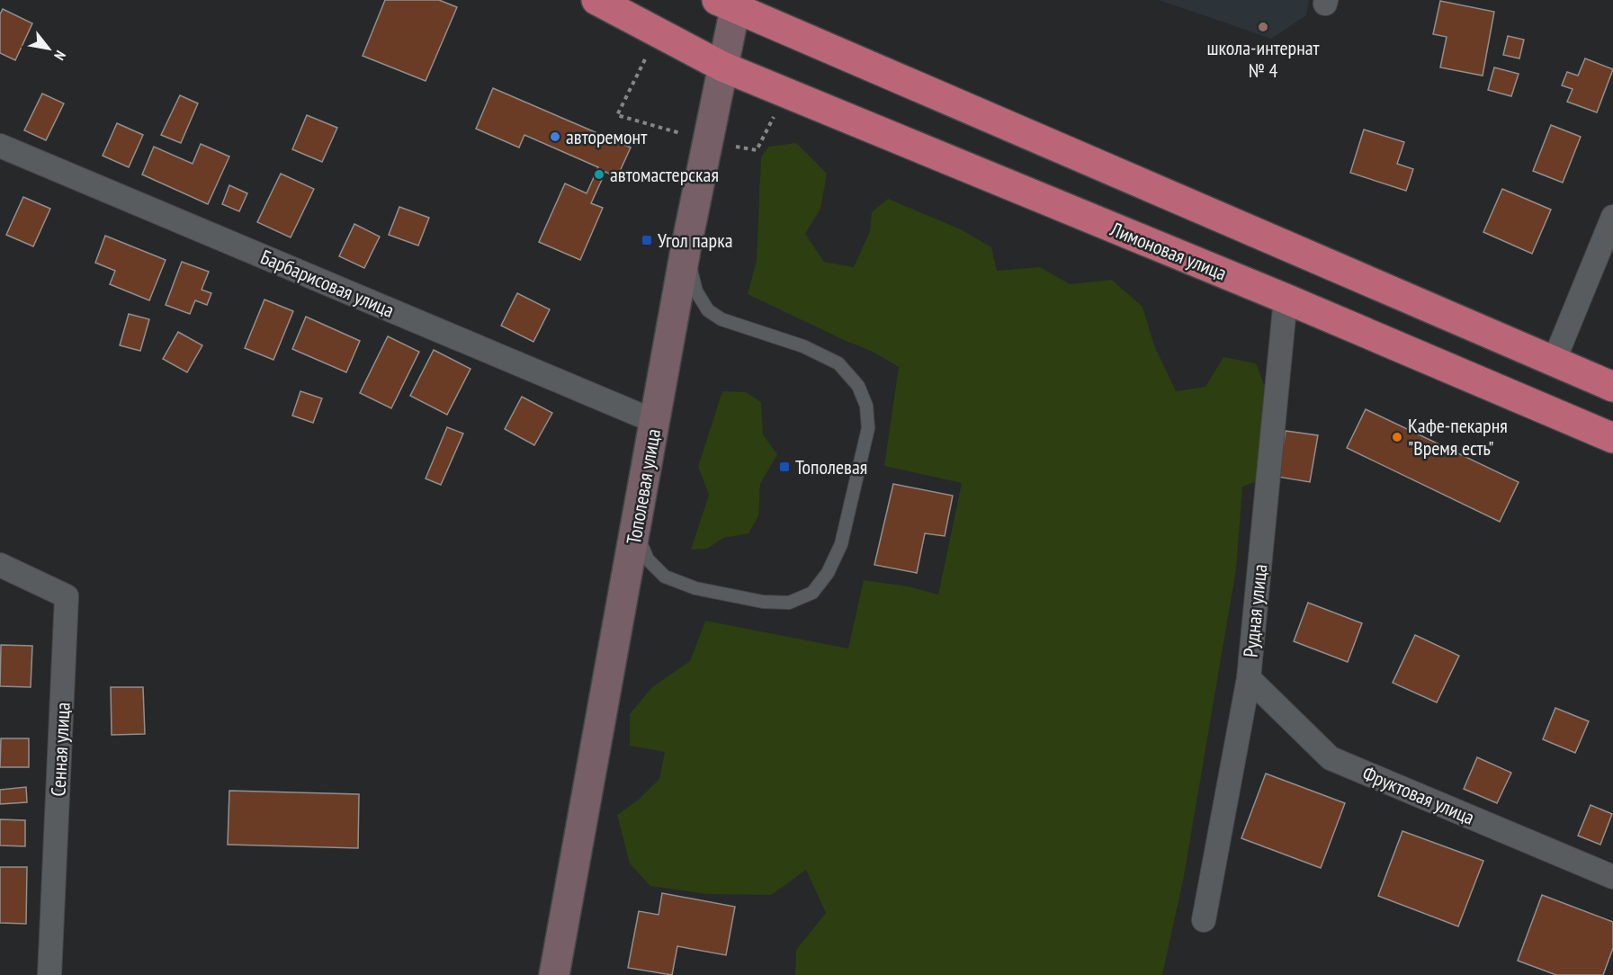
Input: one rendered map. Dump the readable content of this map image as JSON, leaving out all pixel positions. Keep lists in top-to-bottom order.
{
  "streets": {
    "highway": ["Лимоновая улица"],
    "main road": ["Тополевая улица"],
    "street": [
      "Барбарисовая улица",
      "Рудная улица",
      "Сенная улица",
      "Фруктовая улица"
    ]
  },
  "crossings": [
    ["Лимоновая улица", "Тополевая улица"],
    ["Лимоновая улица", "Рудная улица"],
    ["Барбарисовая улица", "Тополевая улица"],
    ["Рудная улица", "Фруктовая улица"]
  ],
  "places": {
    "other": [
      "школа-интернат № 4",
      "авторемонт",
      "автомастерская",
      "Кафе-пекарня \"Время есть\""
    ],
    "transit": ["Угол парка", "Тополевая"]
  },
  "north": "bottom right"
}
